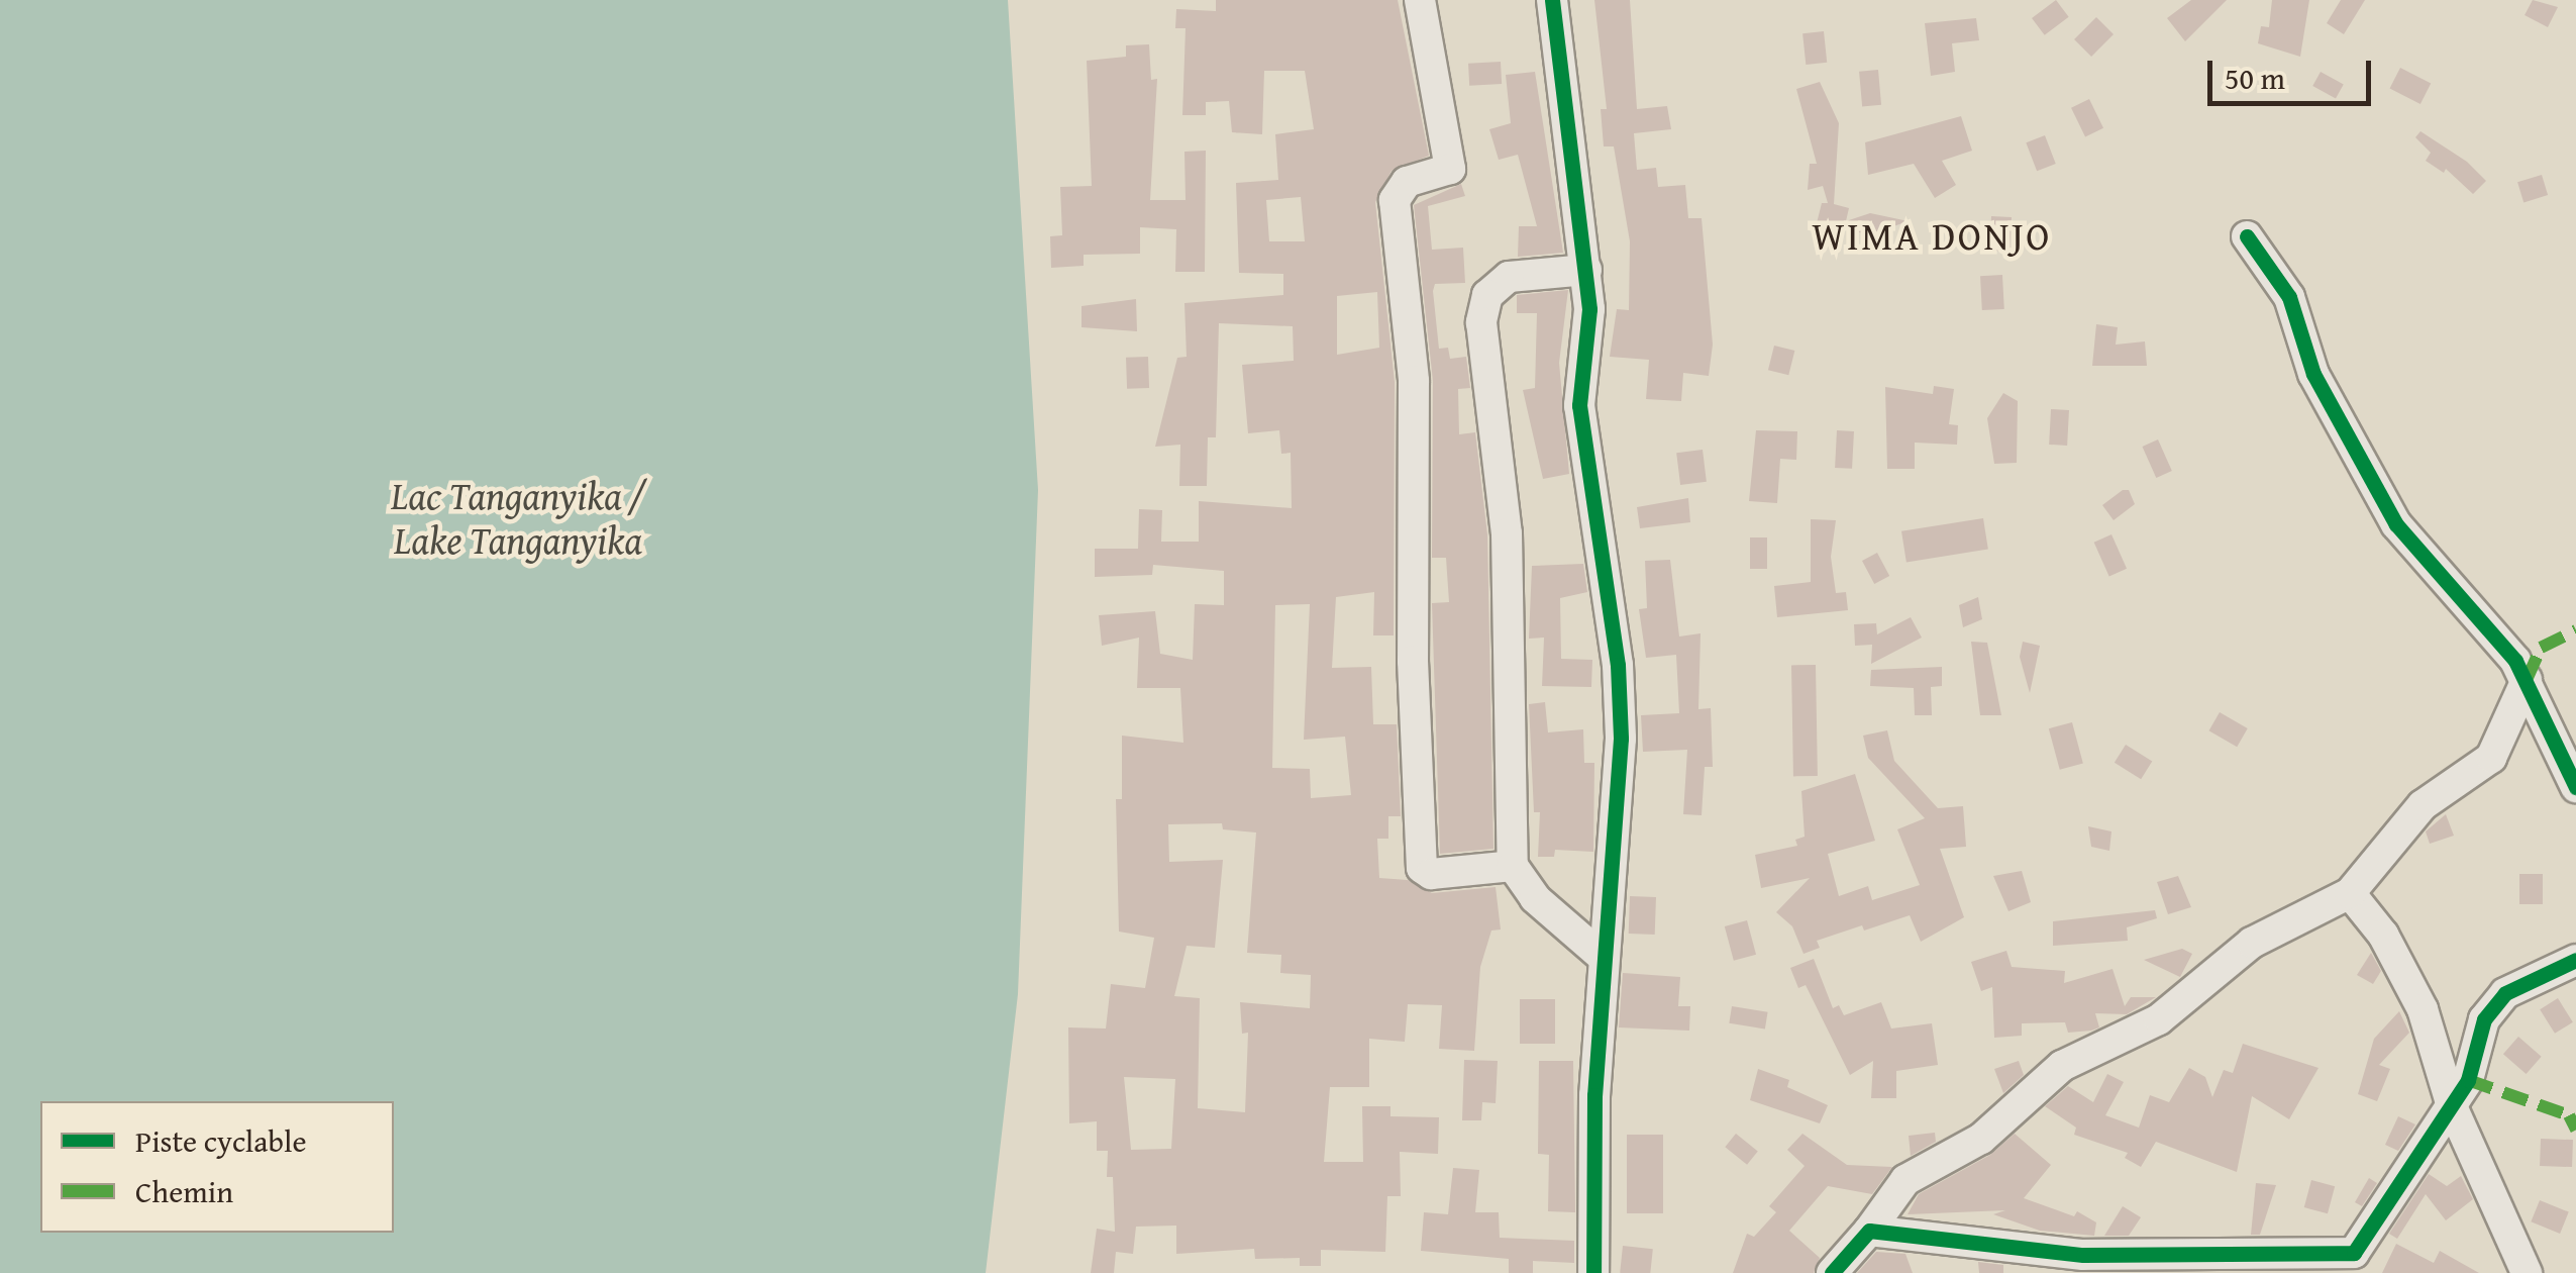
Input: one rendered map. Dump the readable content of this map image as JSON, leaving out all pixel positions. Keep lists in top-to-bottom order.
{
  "districts": ["WIMA DONJO"],
  "water": ["Lac Tanganyika / Lake Tanganyika"],
  "legend": ["Piste cyclable", "Chemin"],
  "scale_bar": "50 m"
}
